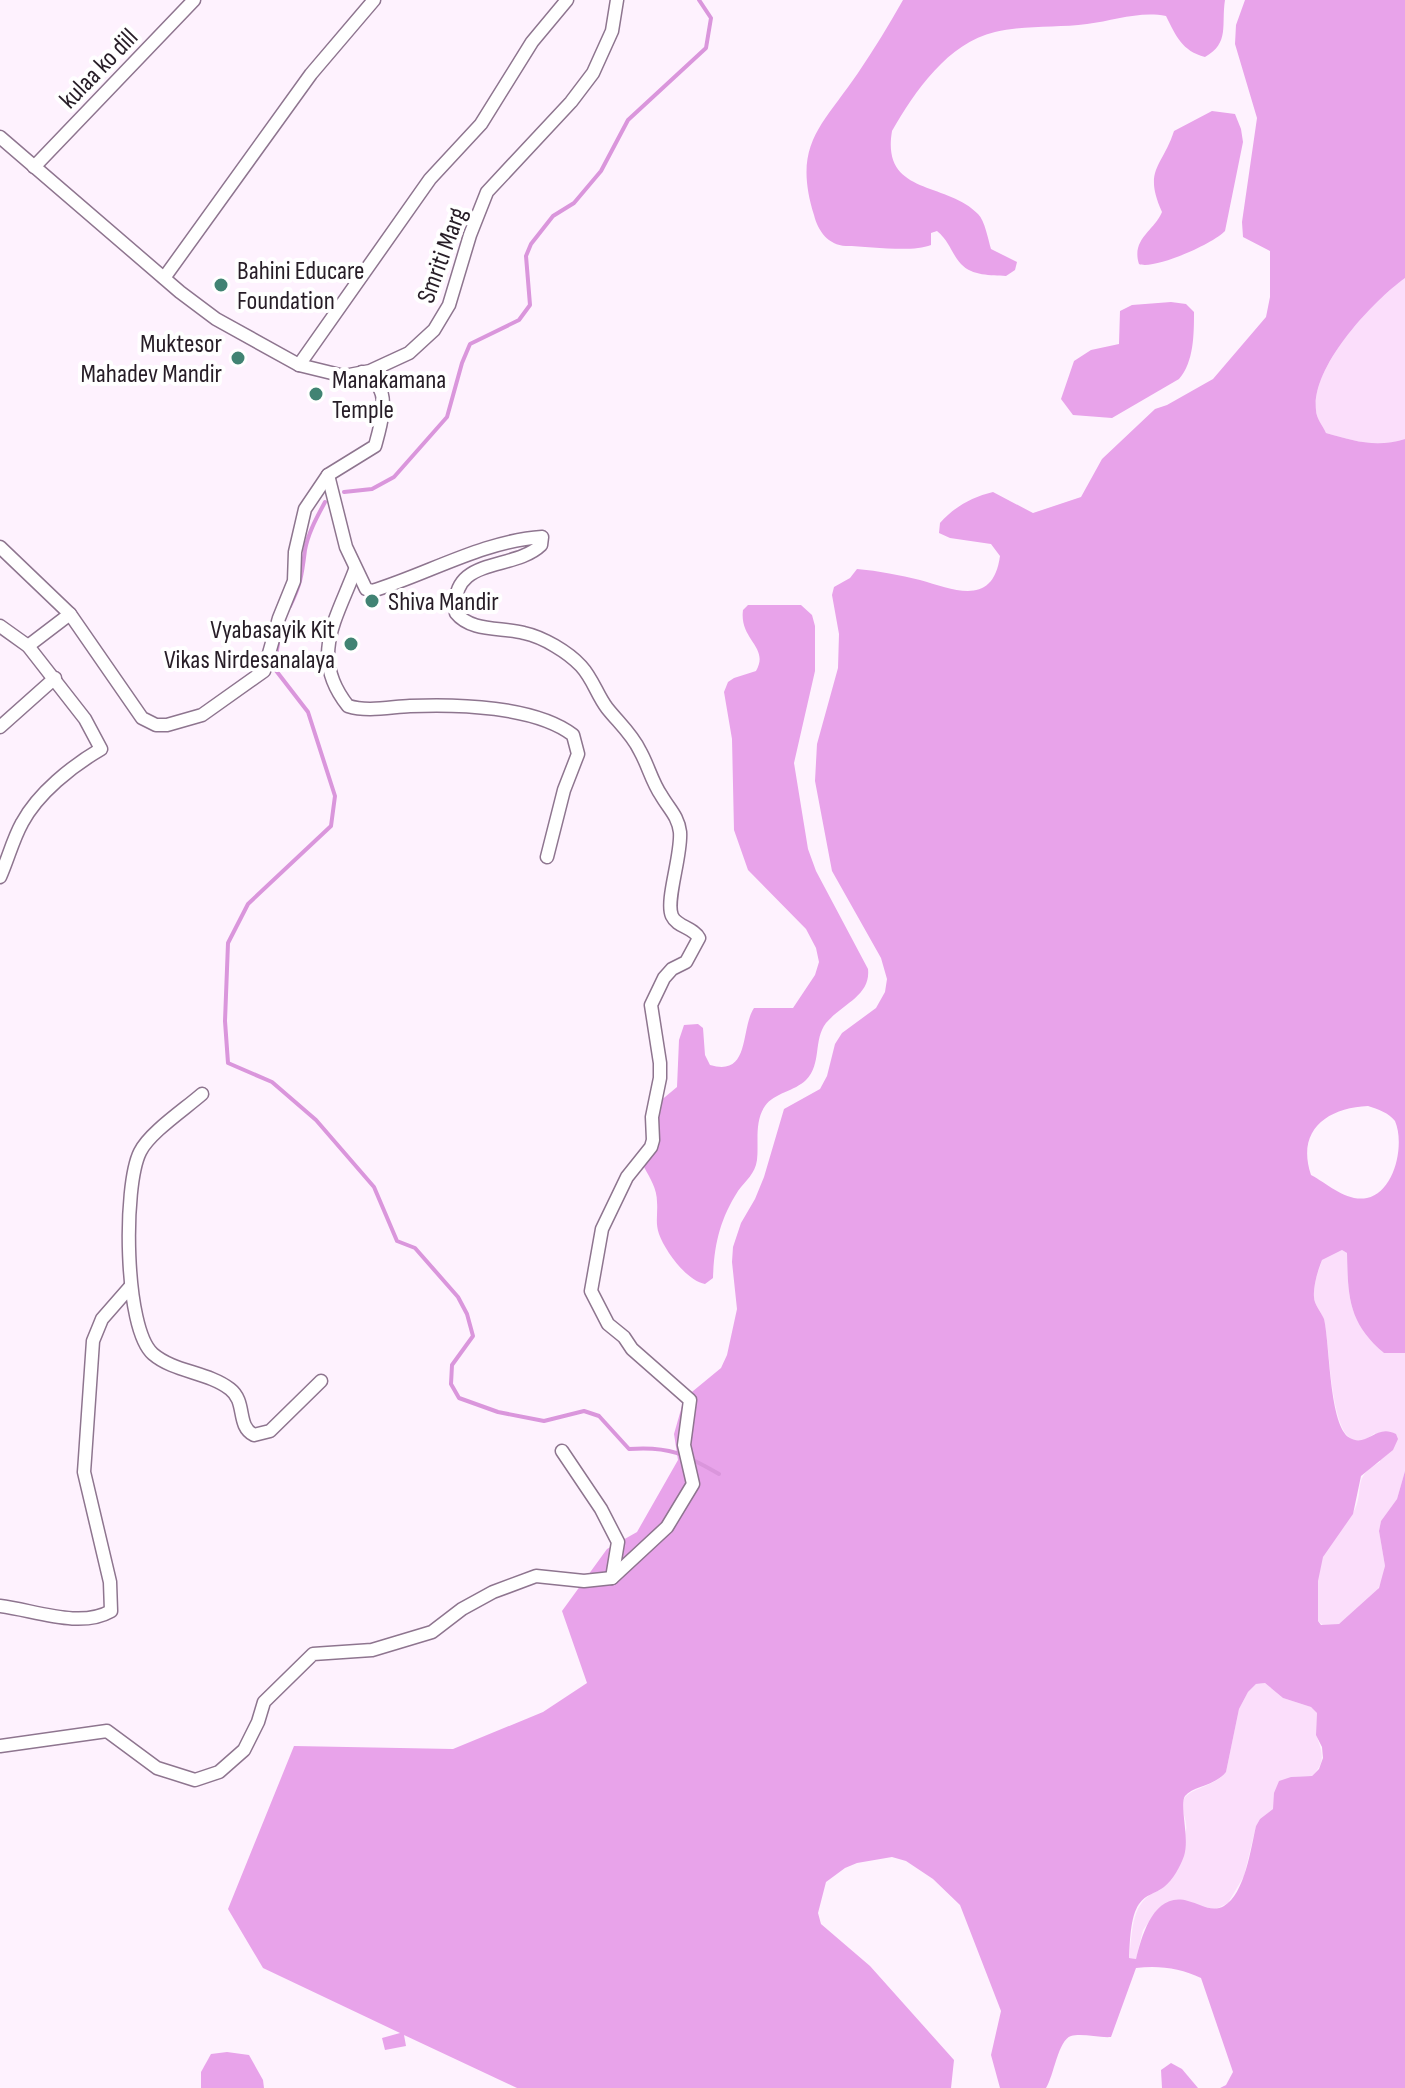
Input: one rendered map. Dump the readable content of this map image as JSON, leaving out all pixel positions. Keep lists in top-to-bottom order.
{
  "streets": {
    "street": ["kulaa ko dill", "Smriti Marg"]
  },
  "crossings": [
    ["kulaa ko dill", "Smriti Marg"]
  ],
  "places": [
    "Bahini Educare Foundation",
    "Muktesor Mahadev Mandir",
    "Manakamana Temple",
    "Shiva Mandir",
    "Vyabasayik Kit Vikas Nirdesanalaya"
  ]
}
